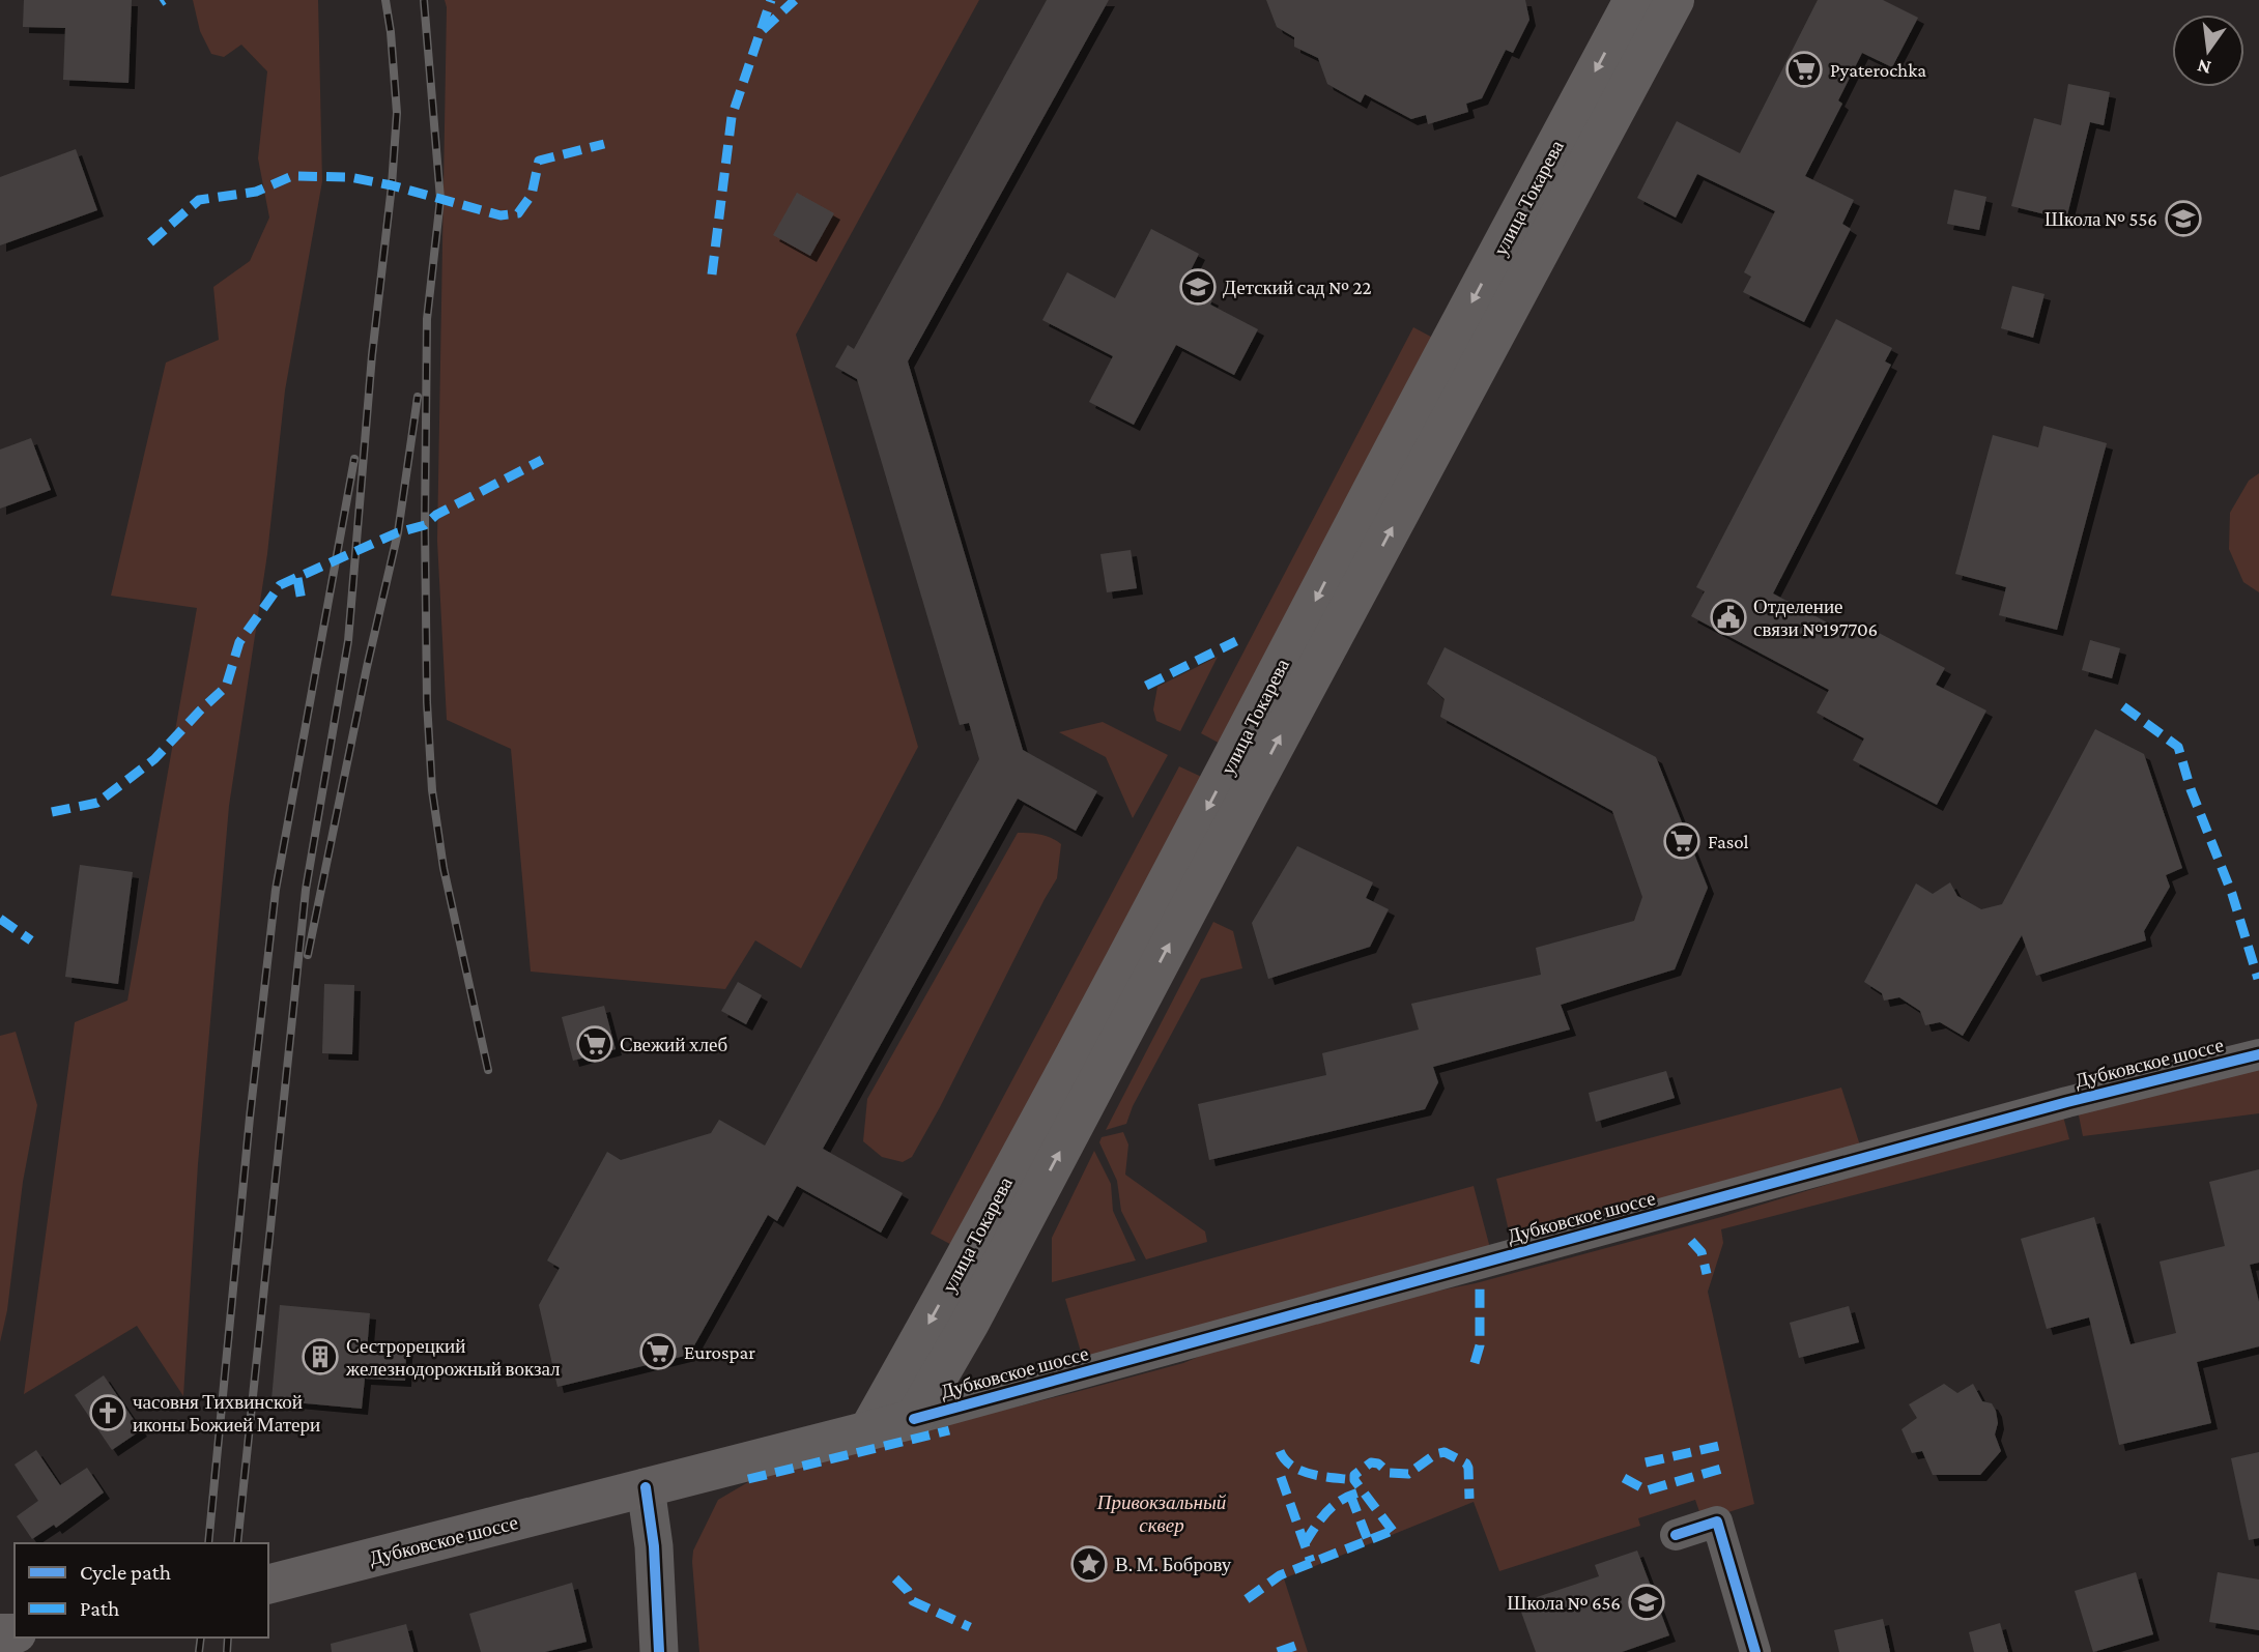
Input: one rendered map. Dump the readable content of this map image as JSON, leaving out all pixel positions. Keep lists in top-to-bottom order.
{
  "streets": {
    "main road": ["улица Токарева", "Дубковское шоссе"]
  },
  "crossings": [
    ["улица Токарева", "Дубковское шоссе"]
  ],
  "parks": ["Привокзальный сквер"],
  "places": {
    "supermarket": [
      "Pyaterochka",
      "Fasol",
      "Свежий хлеб",
      "Eurospar"
    ],
    "school or university": ["Школа № 556", "Детский сад № 22", "Школа № 656"],
    "public building": ["Отделение связи №197706"],
    "building": ["Сестрорецкий железнодорожный вокзал"],
    "church": ["часовня Тихвинской иконы Божией Матери"],
    "place": ["В. М. Боброву"]
  },
  "legend": ["Cycle path", "Path"],
  "north": "bottom"
}
